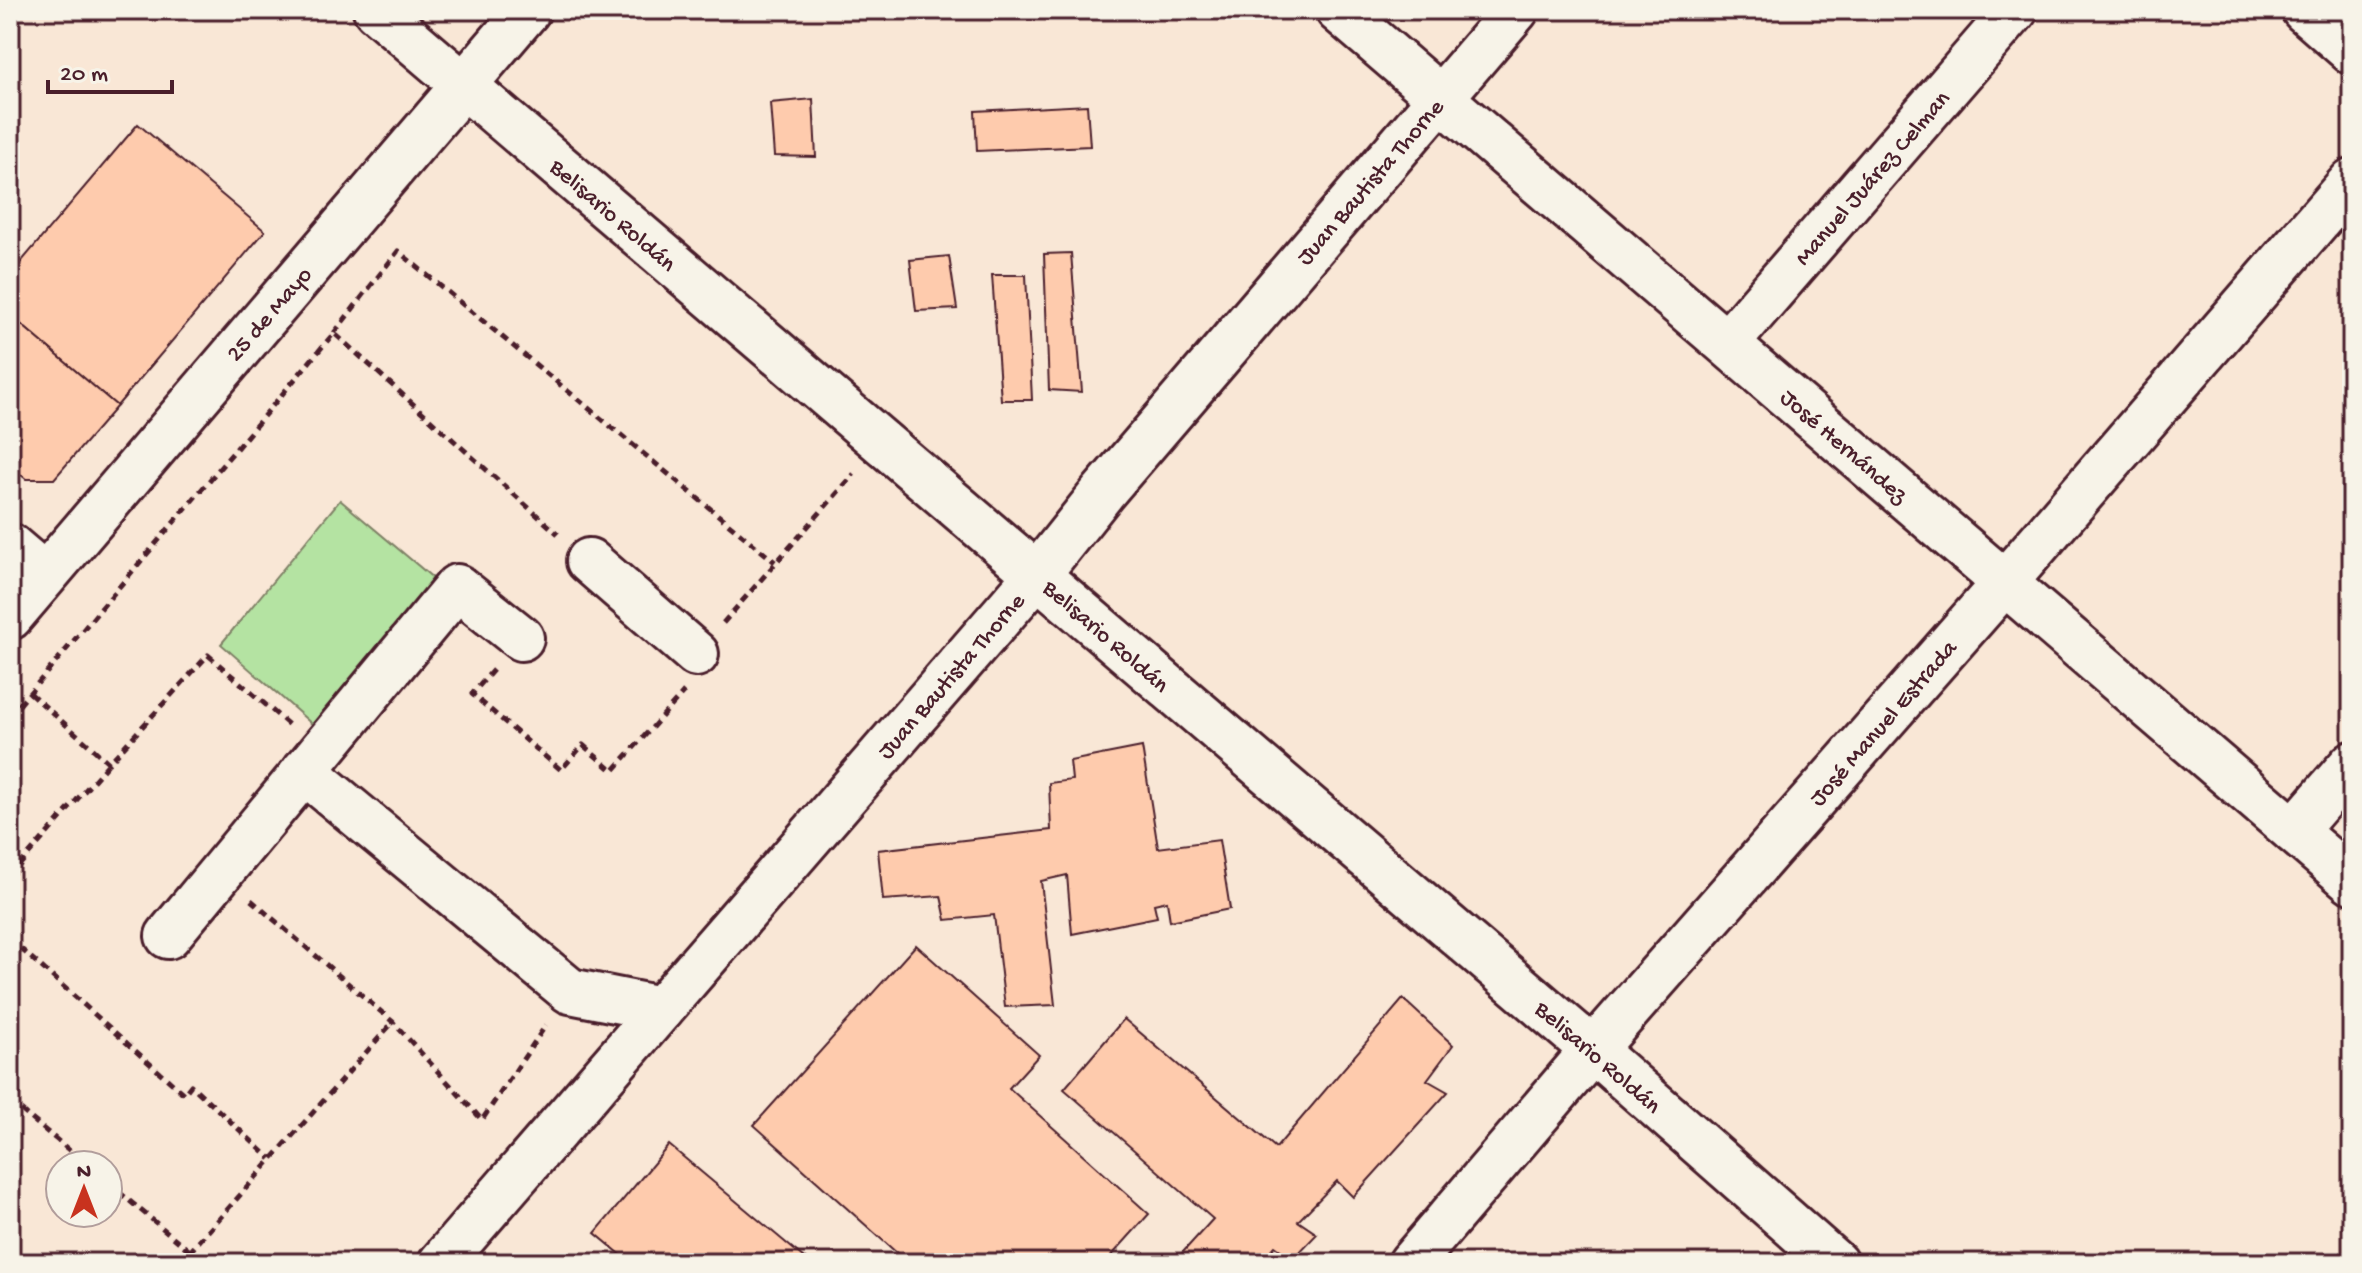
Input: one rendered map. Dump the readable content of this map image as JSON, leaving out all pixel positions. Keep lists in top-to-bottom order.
{
  "streets": {
    "street": [
      "Manuel Juárez Celman",
      "Juan Bautista Thorne",
      "Belisario Roldán",
      "25 de Mayo",
      "José Hernández",
      "José Manuel Estrada"
    ]
  },
  "crossings": [
    ["Manuel Juárez Celman", "José Hernández"],
    ["Juan Bautista Thorne", "Belisario Roldán"],
    ["Juan Bautista Thorne", "José Hernández"],
    ["Belisario Roldán", "25 de Mayo"],
    ["Belisario Roldán", "José Manuel Estrada"],
    ["José Hernández", "José Manuel Estrada"]
  ],
  "scale_bar": "20 m",
  "north": "top"
}
